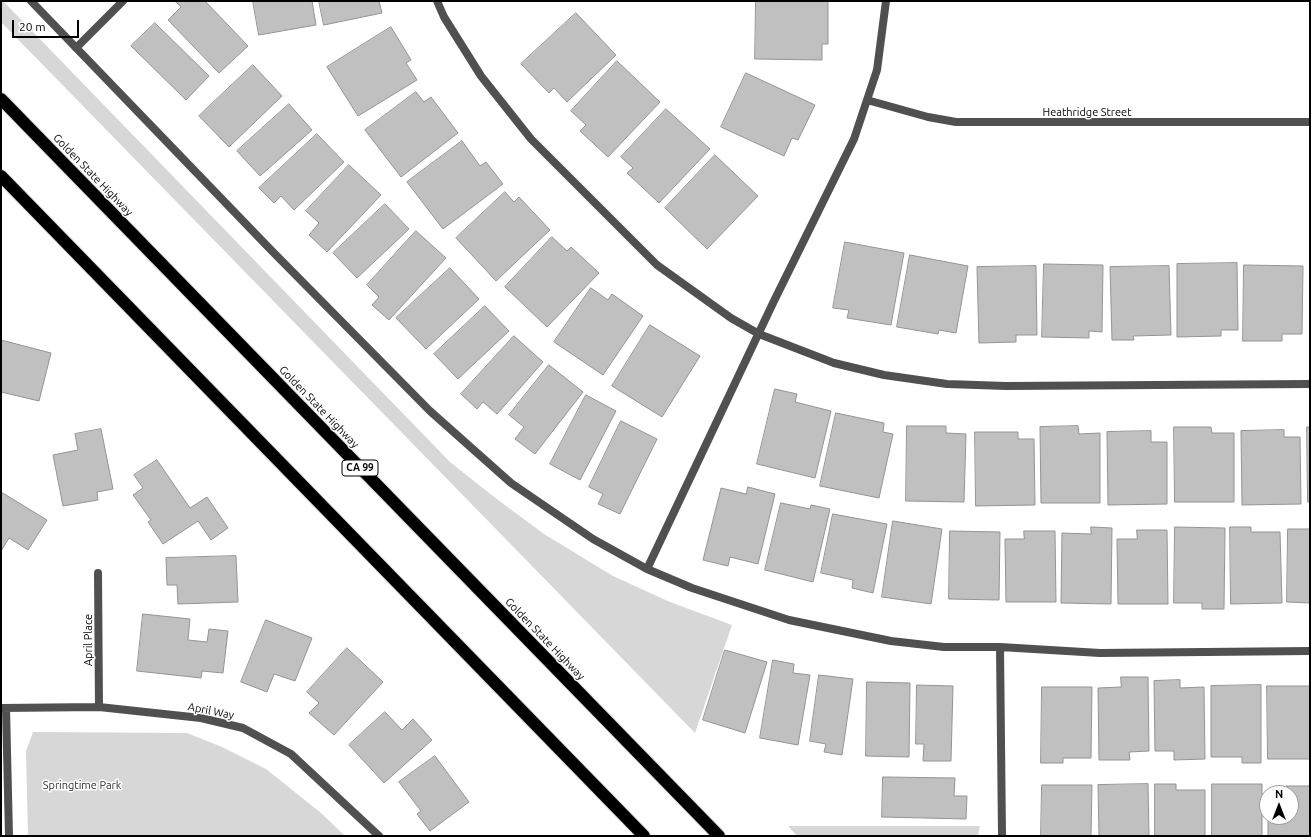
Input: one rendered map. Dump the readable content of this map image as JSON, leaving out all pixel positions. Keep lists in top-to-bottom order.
{
  "streets": {
    "highway": ["Golden State Highway", "CA 99"],
    "street": ["Heathridge Street", "April Place", "April Way"]
  },
  "crossings": [
    ["April Place", "April Way"]
  ],
  "parks": ["Springtime Park"],
  "scale_bar": "20 m",
  "north": "top"
}
